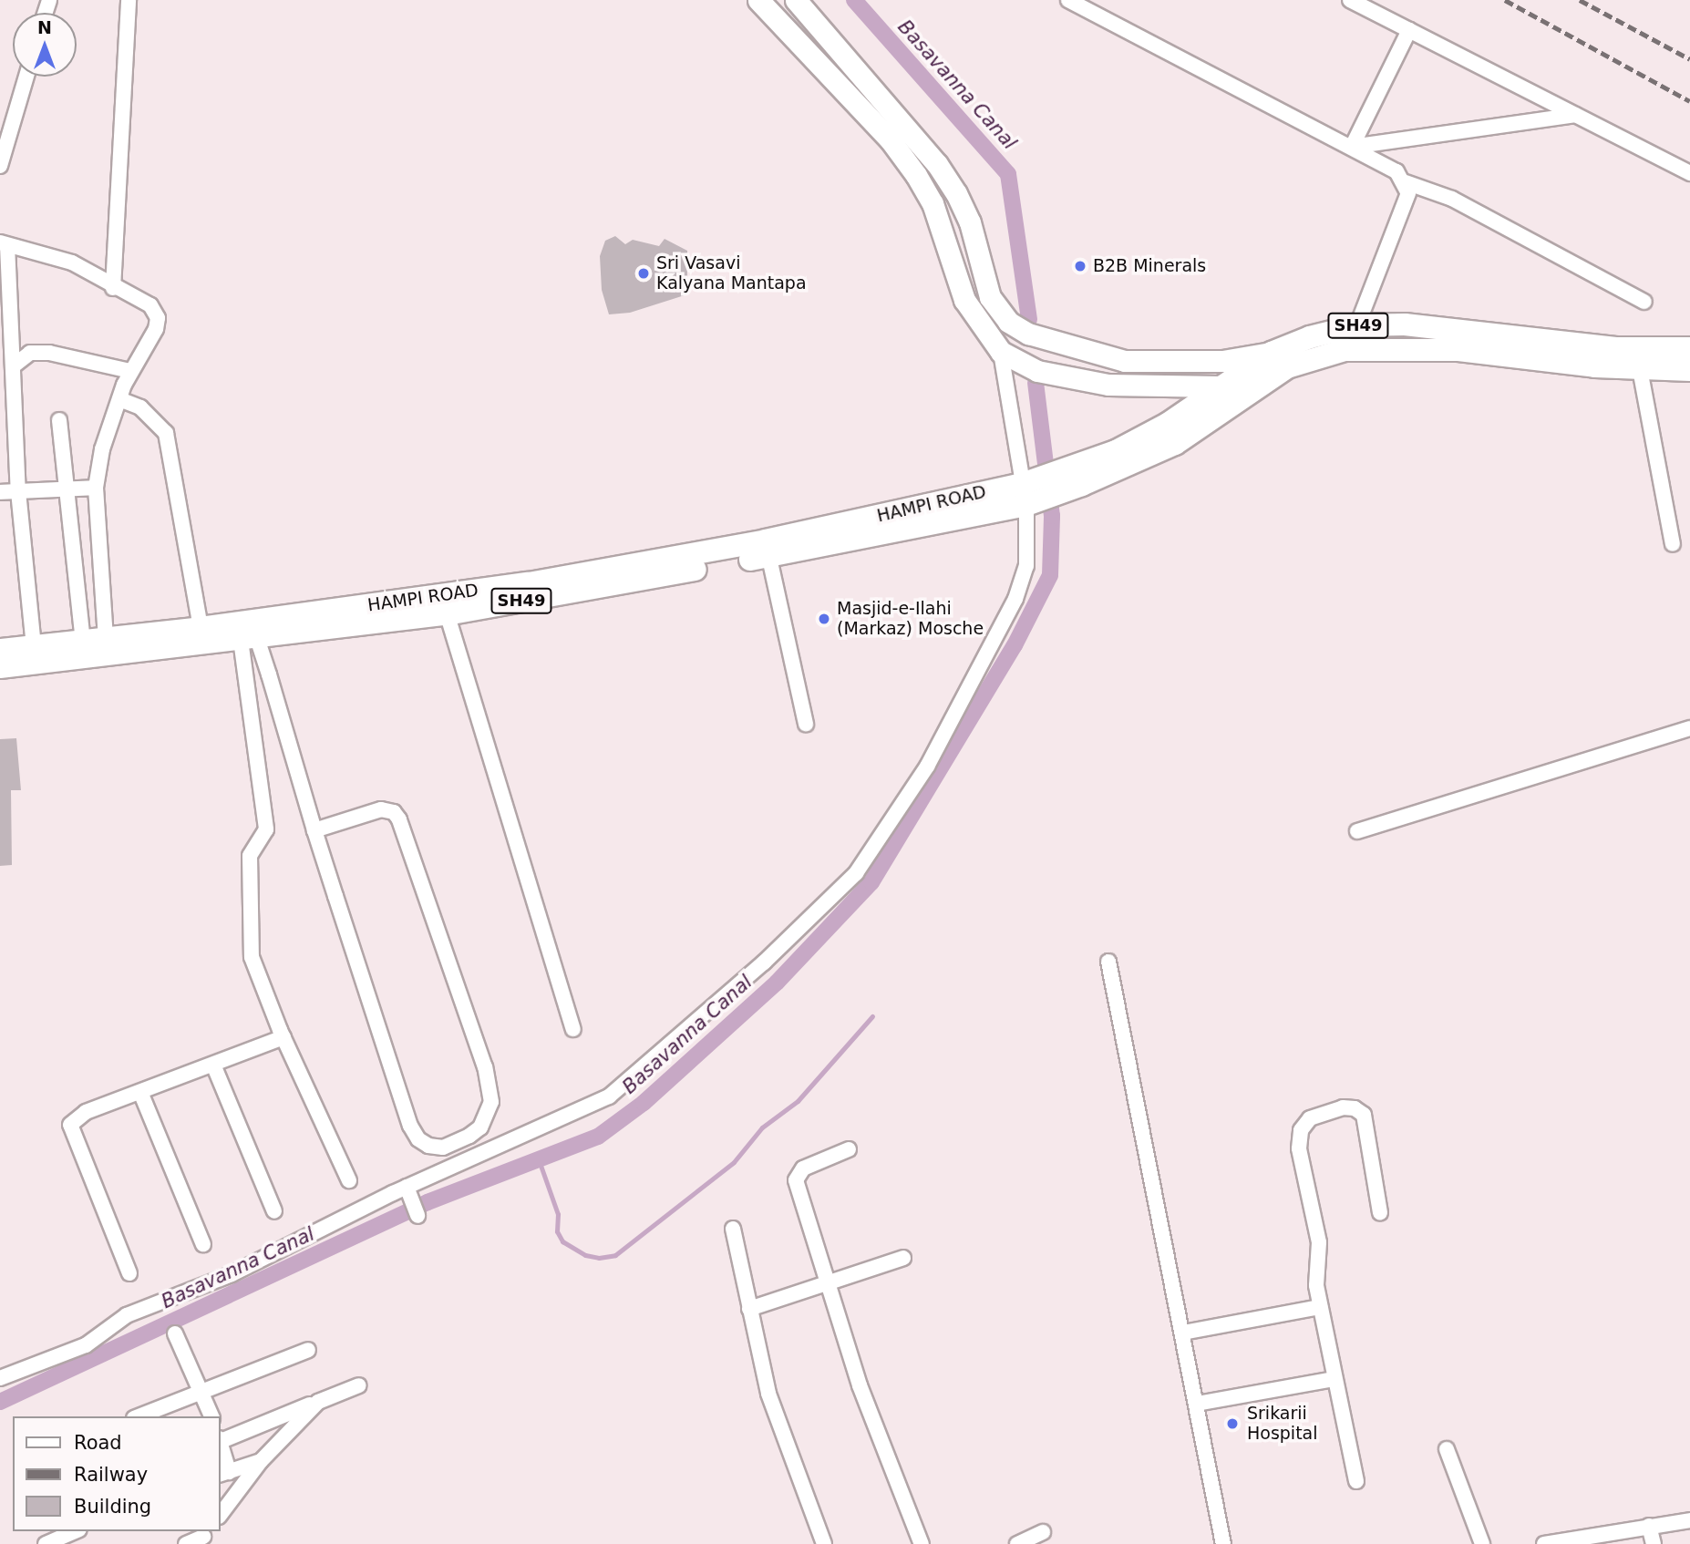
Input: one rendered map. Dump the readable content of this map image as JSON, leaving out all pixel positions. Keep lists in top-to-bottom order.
{
  "streets": {
    "main road": ["SH49", "HAMPI ROAD"]
  },
  "crossings": [
    ["SH49", "HAMPI ROAD"]
  ],
  "water": ["Basavanna Canal"],
  "places": [
    "B2B Minerals",
    "Sri Vasavi Kalyana Mantapa",
    "Masjid-e-Ilahi (Markaz) Mosche",
    "Srikarii Hospital"
  ],
  "legend": ["Road", "Railway", "Building"],
  "north": "top"
}
